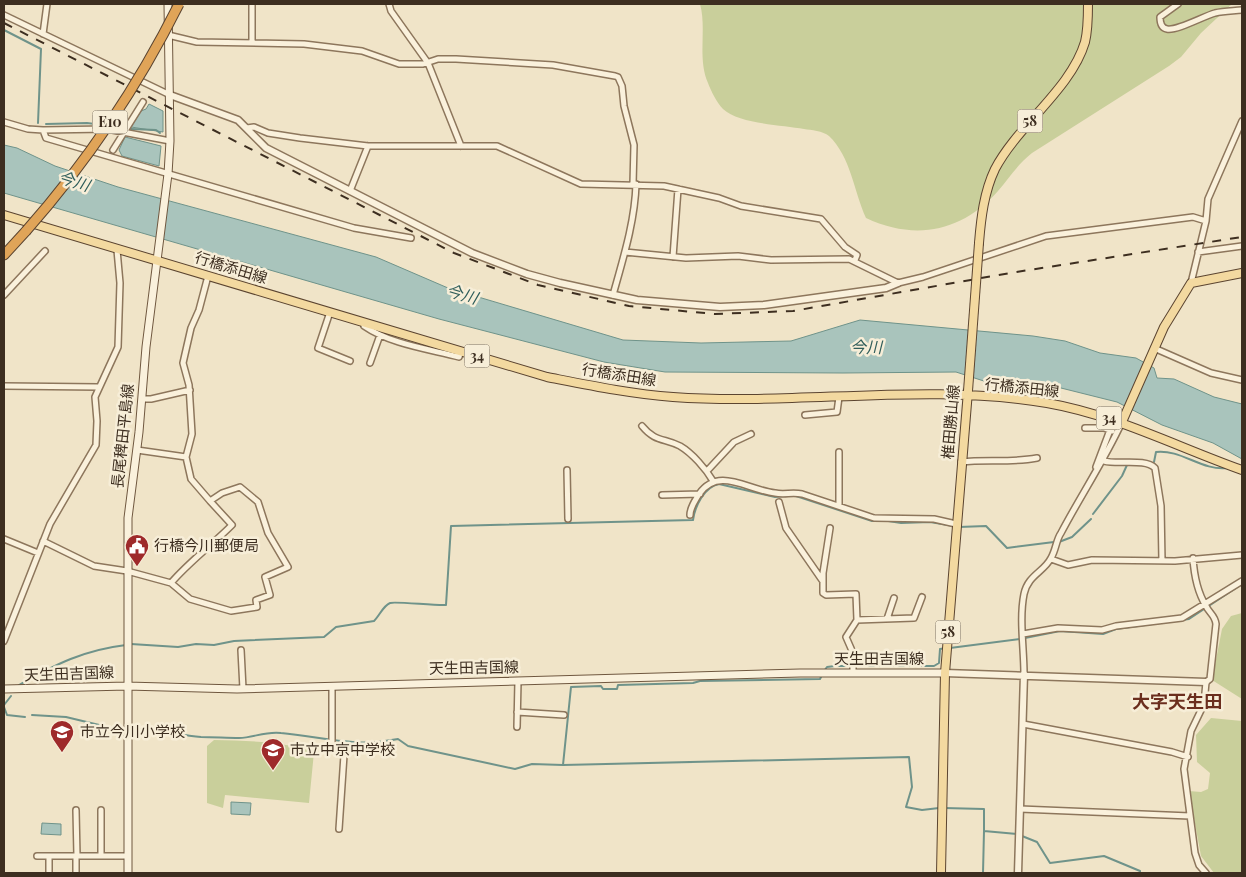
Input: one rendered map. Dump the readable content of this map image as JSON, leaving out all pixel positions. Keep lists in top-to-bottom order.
{
  "streets": {
    "highway": ["E10"],
    "main road": [
      "58",
      "行橋添田線",
      "34",
      "椎田勝山線",
      "長尾稗田平島線",
      "天生田吉国線"
    ]
  },
  "crossings": [
    ["行橋添田線", "椎田勝山線"],
    ["行橋添田線", "長尾稗田平島線"],
    ["椎田勝山線", "天生田吉国線"],
    ["長尾稗田平島線", "天生田吉国線"]
  ],
  "districts": ["大字天生田"],
  "water": ["今川"],
  "places": {
    "public building": ["行橋今川郵便局"],
    "school or university": ["市立今川小学校", "市立中京中学校"]
  }
}
